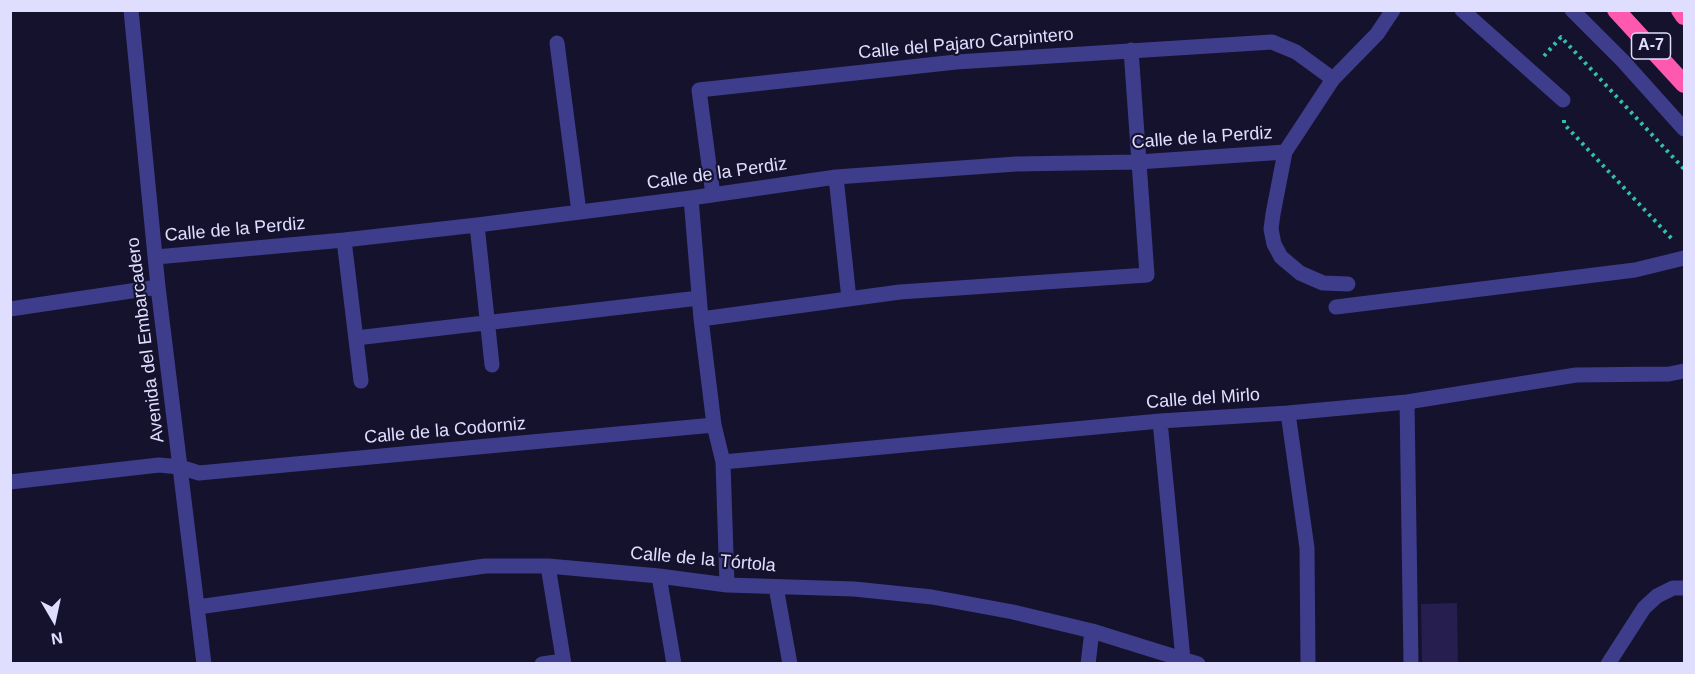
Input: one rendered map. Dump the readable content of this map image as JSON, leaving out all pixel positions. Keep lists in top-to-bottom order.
{
  "streets": {
    "highway": ["A-7"],
    "street": [
      "Calle del Pajaro Carpintero",
      "Calle de la Perdiz",
      "Avenida del Embarcadero",
      "Calle del Mirlo",
      "Calle de la Codorniz",
      "Calle de la Tórtola"
    ]
  },
  "crossings": [
    ["Calle del Pajaro Carpintero", "Calle de la Perdiz"],
    ["Calle de la Perdiz", "Avenida del Embarcadero"],
    ["Avenida del Embarcadero", "Calle de la Codorniz"],
    ["Avenida del Embarcadero", "Calle de la Tórtola"]
  ],
  "north": "bottom"
}
